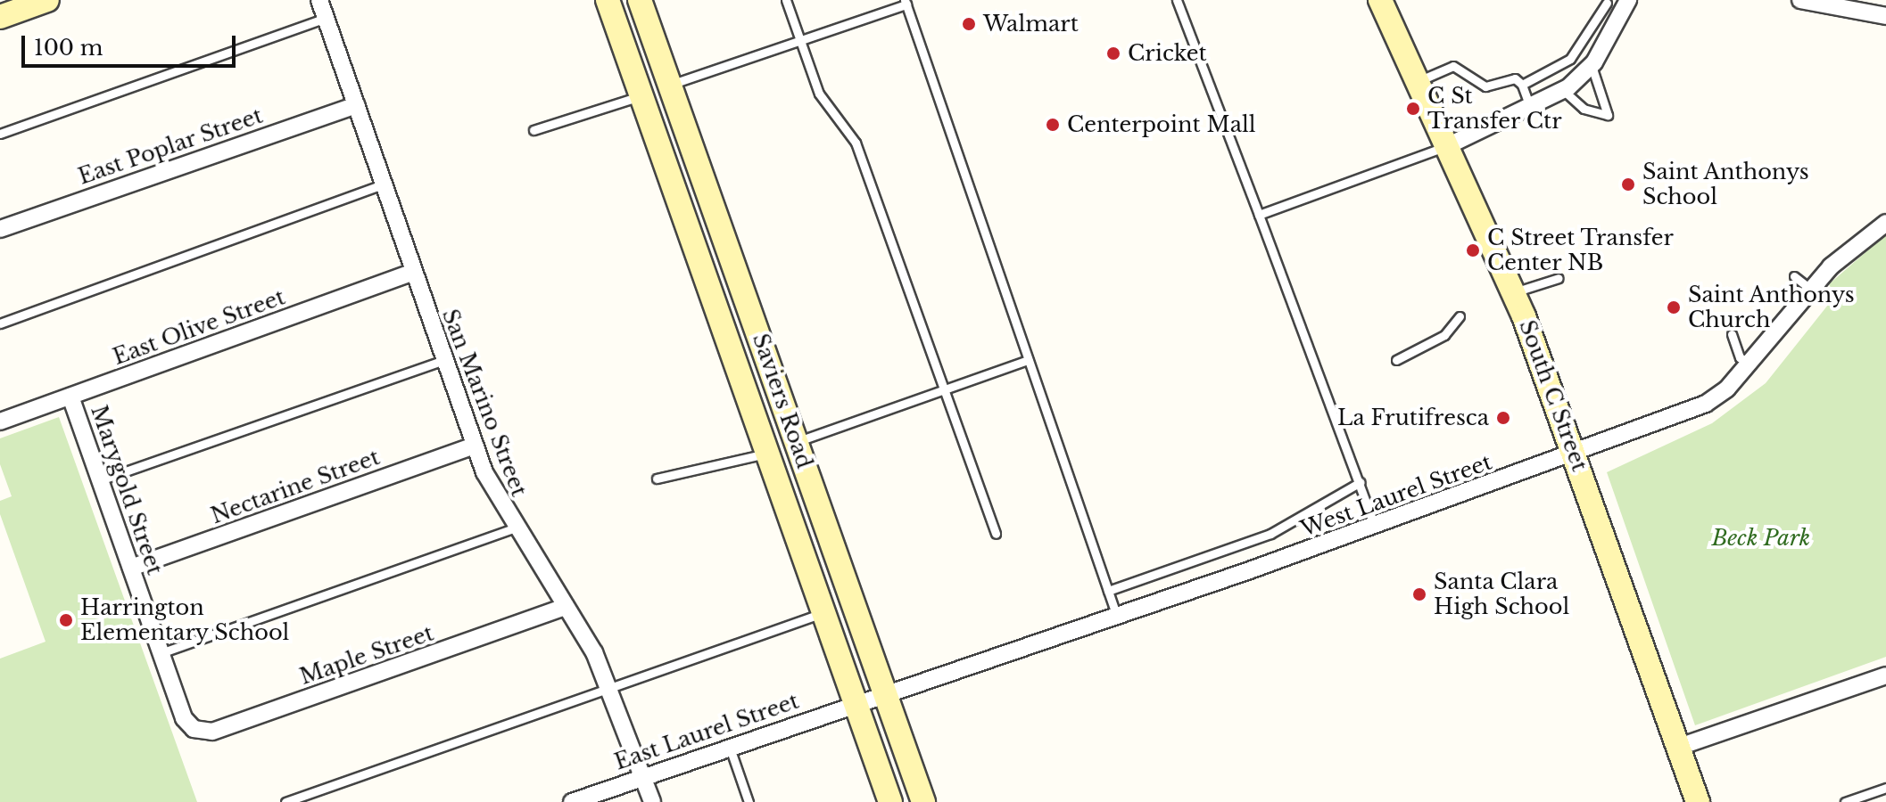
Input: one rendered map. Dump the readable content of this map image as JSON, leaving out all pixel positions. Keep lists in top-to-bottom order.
{
  "streets": {
    "main road": ["South C Street", "Saviers Road"],
    "street": [
      "East Poplar Street",
      "East Olive Street",
      "San Marino Street",
      "Nectarine Street",
      "Marygold Street",
      "West Laurel Street",
      "Maple Street",
      "East Laurel Street"
    ]
  },
  "crossings": [
    ["East Poplar Street", "San Marino Street"],
    ["East Olive Street", "San Marino Street"],
    ["East Olive Street", "Marygold Street"],
    ["South C Street", "West Laurel Street"],
    ["Saviers Road", "West Laurel Street"],
    ["Saviers Road", "East Laurel Street"],
    ["San Marino Street", "Nectarine Street"],
    ["San Marino Street", "Maple Street"],
    ["San Marino Street", "East Laurel Street"],
    ["Nectarine Street", "Marygold Street"],
    ["Marygold Street", "Maple Street"],
    ["West Laurel Street", "East Laurel Street"]
  ],
  "parks": ["Beck Park"],
  "places": [
    "Walmart",
    "Cricket",
    "C St Transfer Ctr",
    "Centerpoint Mall",
    "Saint Anthonys School",
    "C Street Transfer Center NB",
    "Saint Anthonys Church",
    "La Frutifresca",
    "Santa Clara High School",
    "Harrington Elementary School"
  ],
  "scale_bar": "100 m"
}
